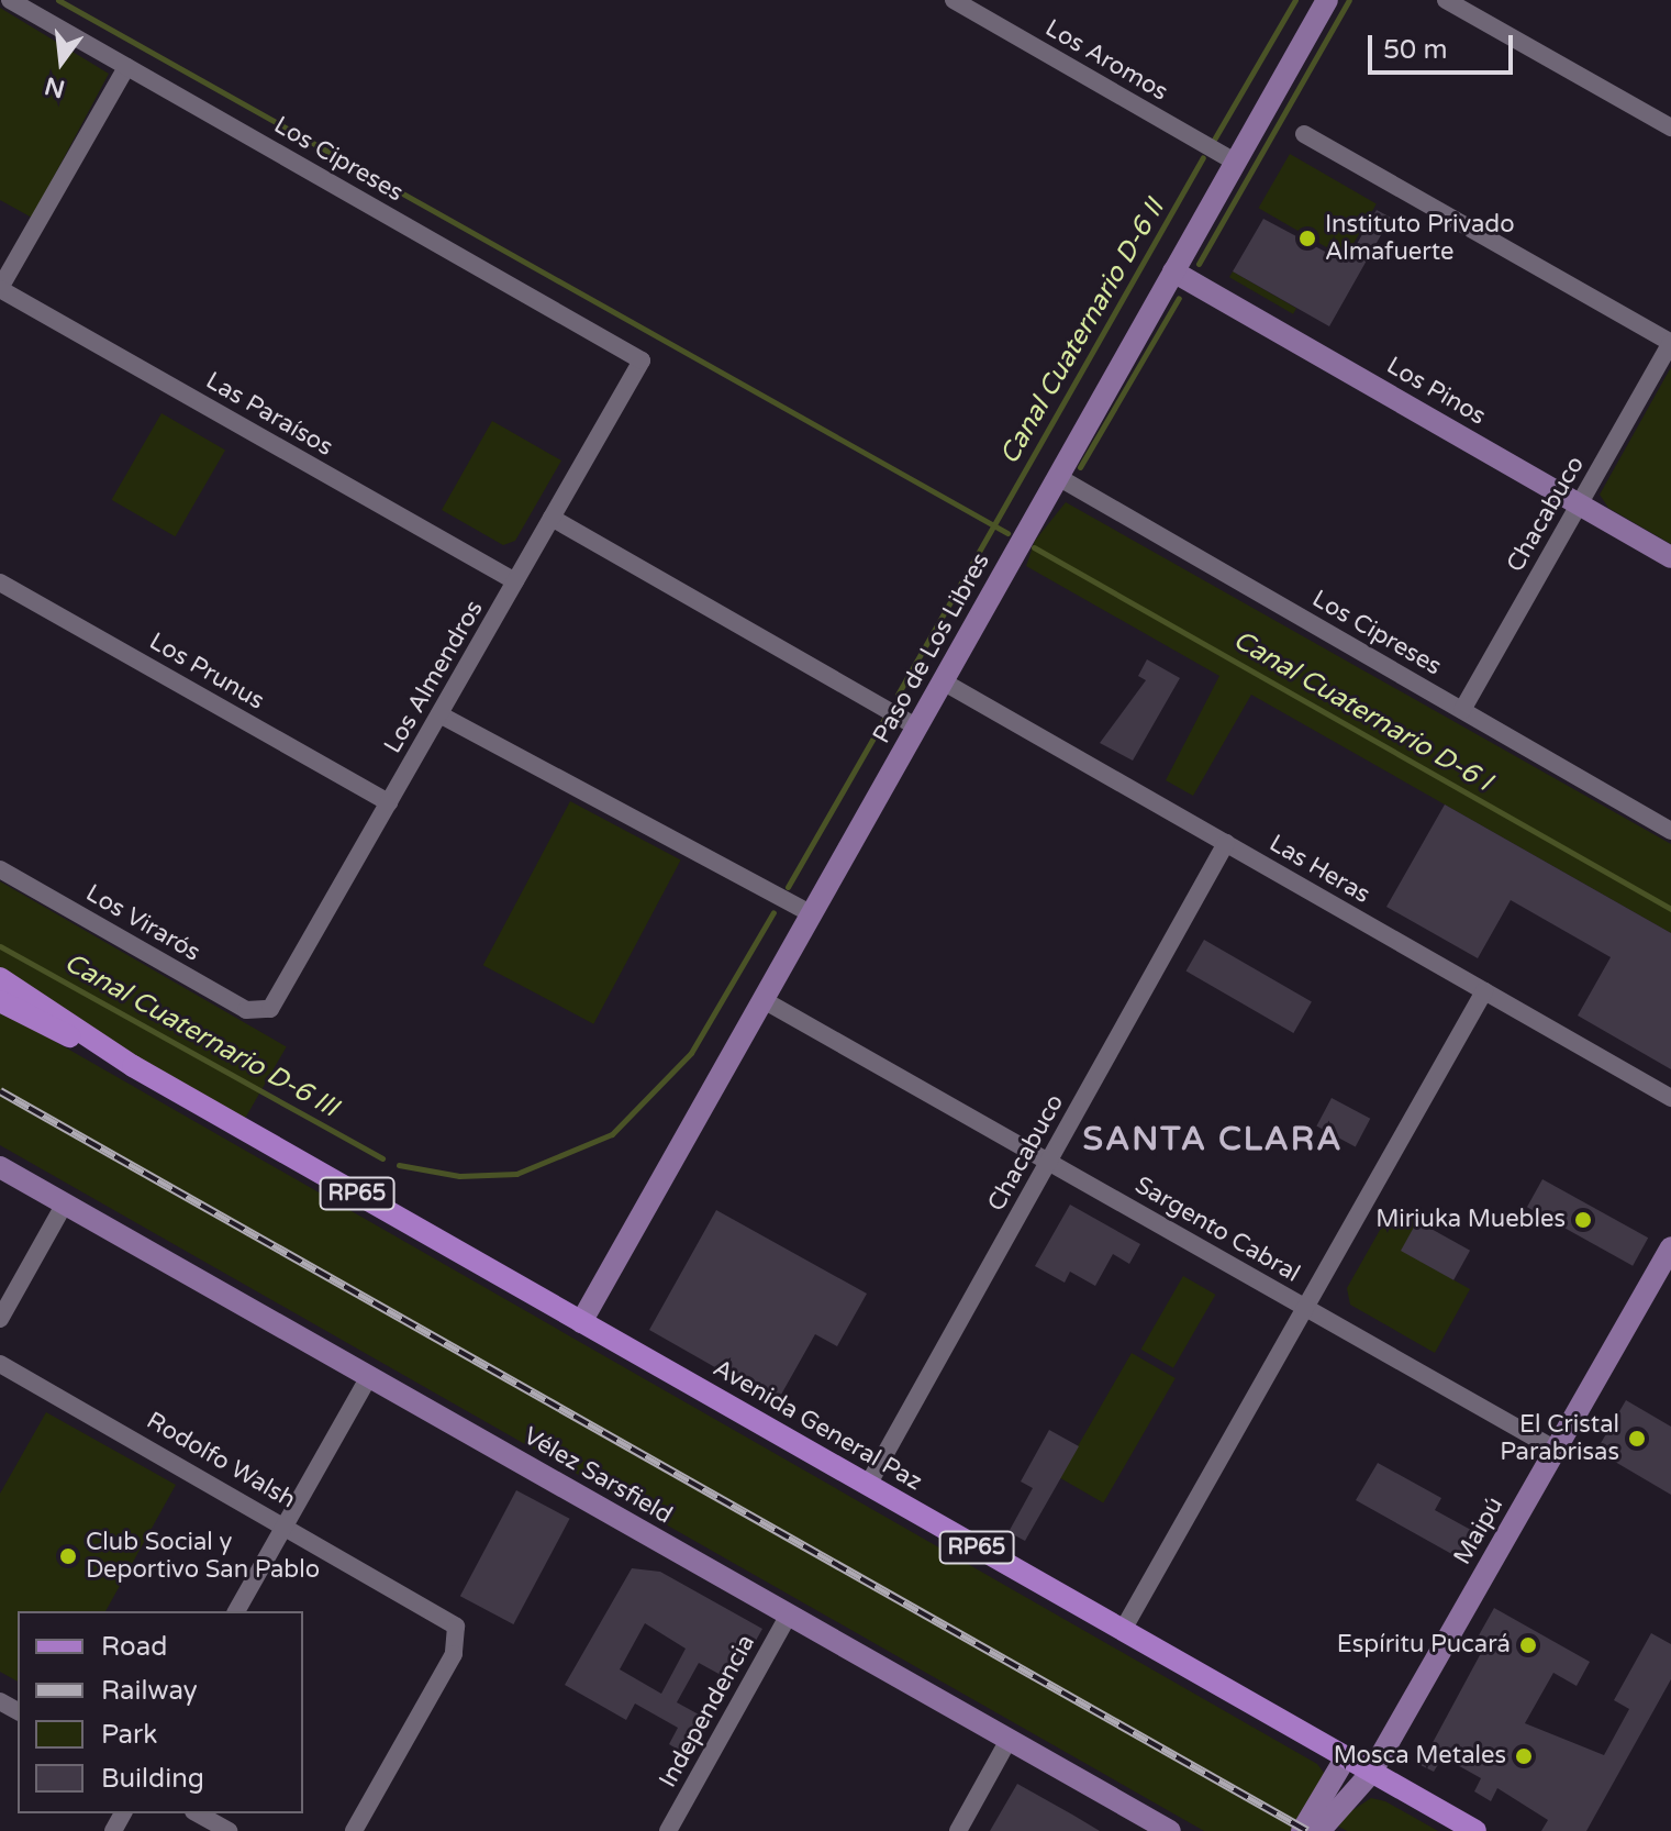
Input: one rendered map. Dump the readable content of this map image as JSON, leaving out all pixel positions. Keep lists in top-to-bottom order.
{
  "streets": {
    "main road": ["RP65", "Avenida General Paz"],
    "street": [
      "Los Aromos",
      "Los Cipreses",
      "Los Pinos",
      "Las Paraísos",
      "Chacabuco",
      "Paso de Los Libres",
      "Los Prunus",
      "Los Almendros",
      "Las Heras",
      "Los Virarós",
      "Sargento Cabral",
      "Rodolfo Walsh",
      "Vélez Sarsfield",
      "Maipú",
      "Independencia"
    ]
  },
  "crossings": [
    ["Los Aromos", "Paso de Los Libres"],
    ["Los Cipreses", "Chacabuco"],
    ["Los Cipreses", "Paso de Los Libres"],
    ["Los Cipreses", "Los Almendros"],
    ["Los Pinos", "Chacabuco"],
    ["Los Pinos", "Paso de Los Libres"],
    ["Las Paraísos", "Los Almendros"],
    ["Chacabuco", "Las Heras"],
    ["Chacabuco", "Sargento Cabral"],
    ["Chacabuco", "Avenida General Paz"],
    ["Paso de Los Libres", "Las Heras"],
    ["Paso de Los Libres", "Sargento Cabral"],
    ["Paso de Los Libres", "Avenida General Paz"],
    ["Los Prunus", "Los Almendros"],
    ["Los Almendros", "Los Virarós"],
    ["Sargento Cabral", "Maipú"],
    ["Avenida General Paz", "Maipú"],
    ["Vélez Sarsfield", "Independencia"]
  ],
  "districts": ["SANTA CLARA"],
  "water": ["Canal Cuaternario D-6 II", "Canal Cuaternario D-6 I", "Canal Cuaternario D-6 III"],
  "places": [
    "Instituto Privado Almafuerte",
    "Miriuka Muebles",
    "El Cristal Parabrisas",
    "Club Social y Deportivo San Pablo",
    "Espíritu Pucará",
    "Mosca Metales"
  ],
  "legend": [
    "Road",
    "Railway",
    "Park",
    "Building"
  ],
  "scale_bar": "50 m",
  "north": "bottom"
}
